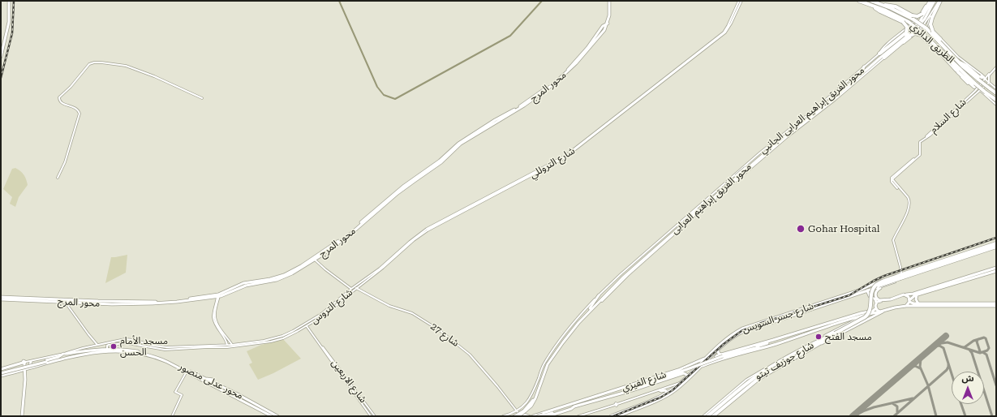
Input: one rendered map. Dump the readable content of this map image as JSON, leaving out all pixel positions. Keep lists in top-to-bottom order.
{
  "streets": {
    "highway": ["الطريق الدائري", "شارع جوزيف تيتو"],
    "main road": [
      "محور المرج",
      "محور الفريق إبراهيم العرابى",
      "شارع جسر السويس",
      "محور عدلى منصور",
      "شارع الفيزي"
    ],
    "street": [
      "محور الفريق إبراهيم العرابى الجانبي",
      "شارع السلام",
      "شارع التروللي",
      "شارع التروس",
      "شارع 27",
      "شارع الاربعين"
    ]
  },
  "crossings": [
    ["الطريق الدائري", "محور الفريق إبراهيم العرابى الجانبي"],
    ["الطريق الدائري", "شارع السلام"],
    ["محور الفريق إبراهيم العرابى الجانبي", "محور الفريق إبراهيم العرابى"],
    ["محور الفريق إبراهيم العرابى الجانبي", "شارع 27"],
    ["شارع التروللي", "شارع التروس"],
    ["شارع التروللي", "شارع 27"],
    ["شارع التروس", "شارع 27"],
    ["شارع التروس", "شارع الاربعين"]
  ],
  "places": ["Gohar Hospital", "مسجد الفتح", "مسجد الأمام الحسن"],
  "north": "top"
}
